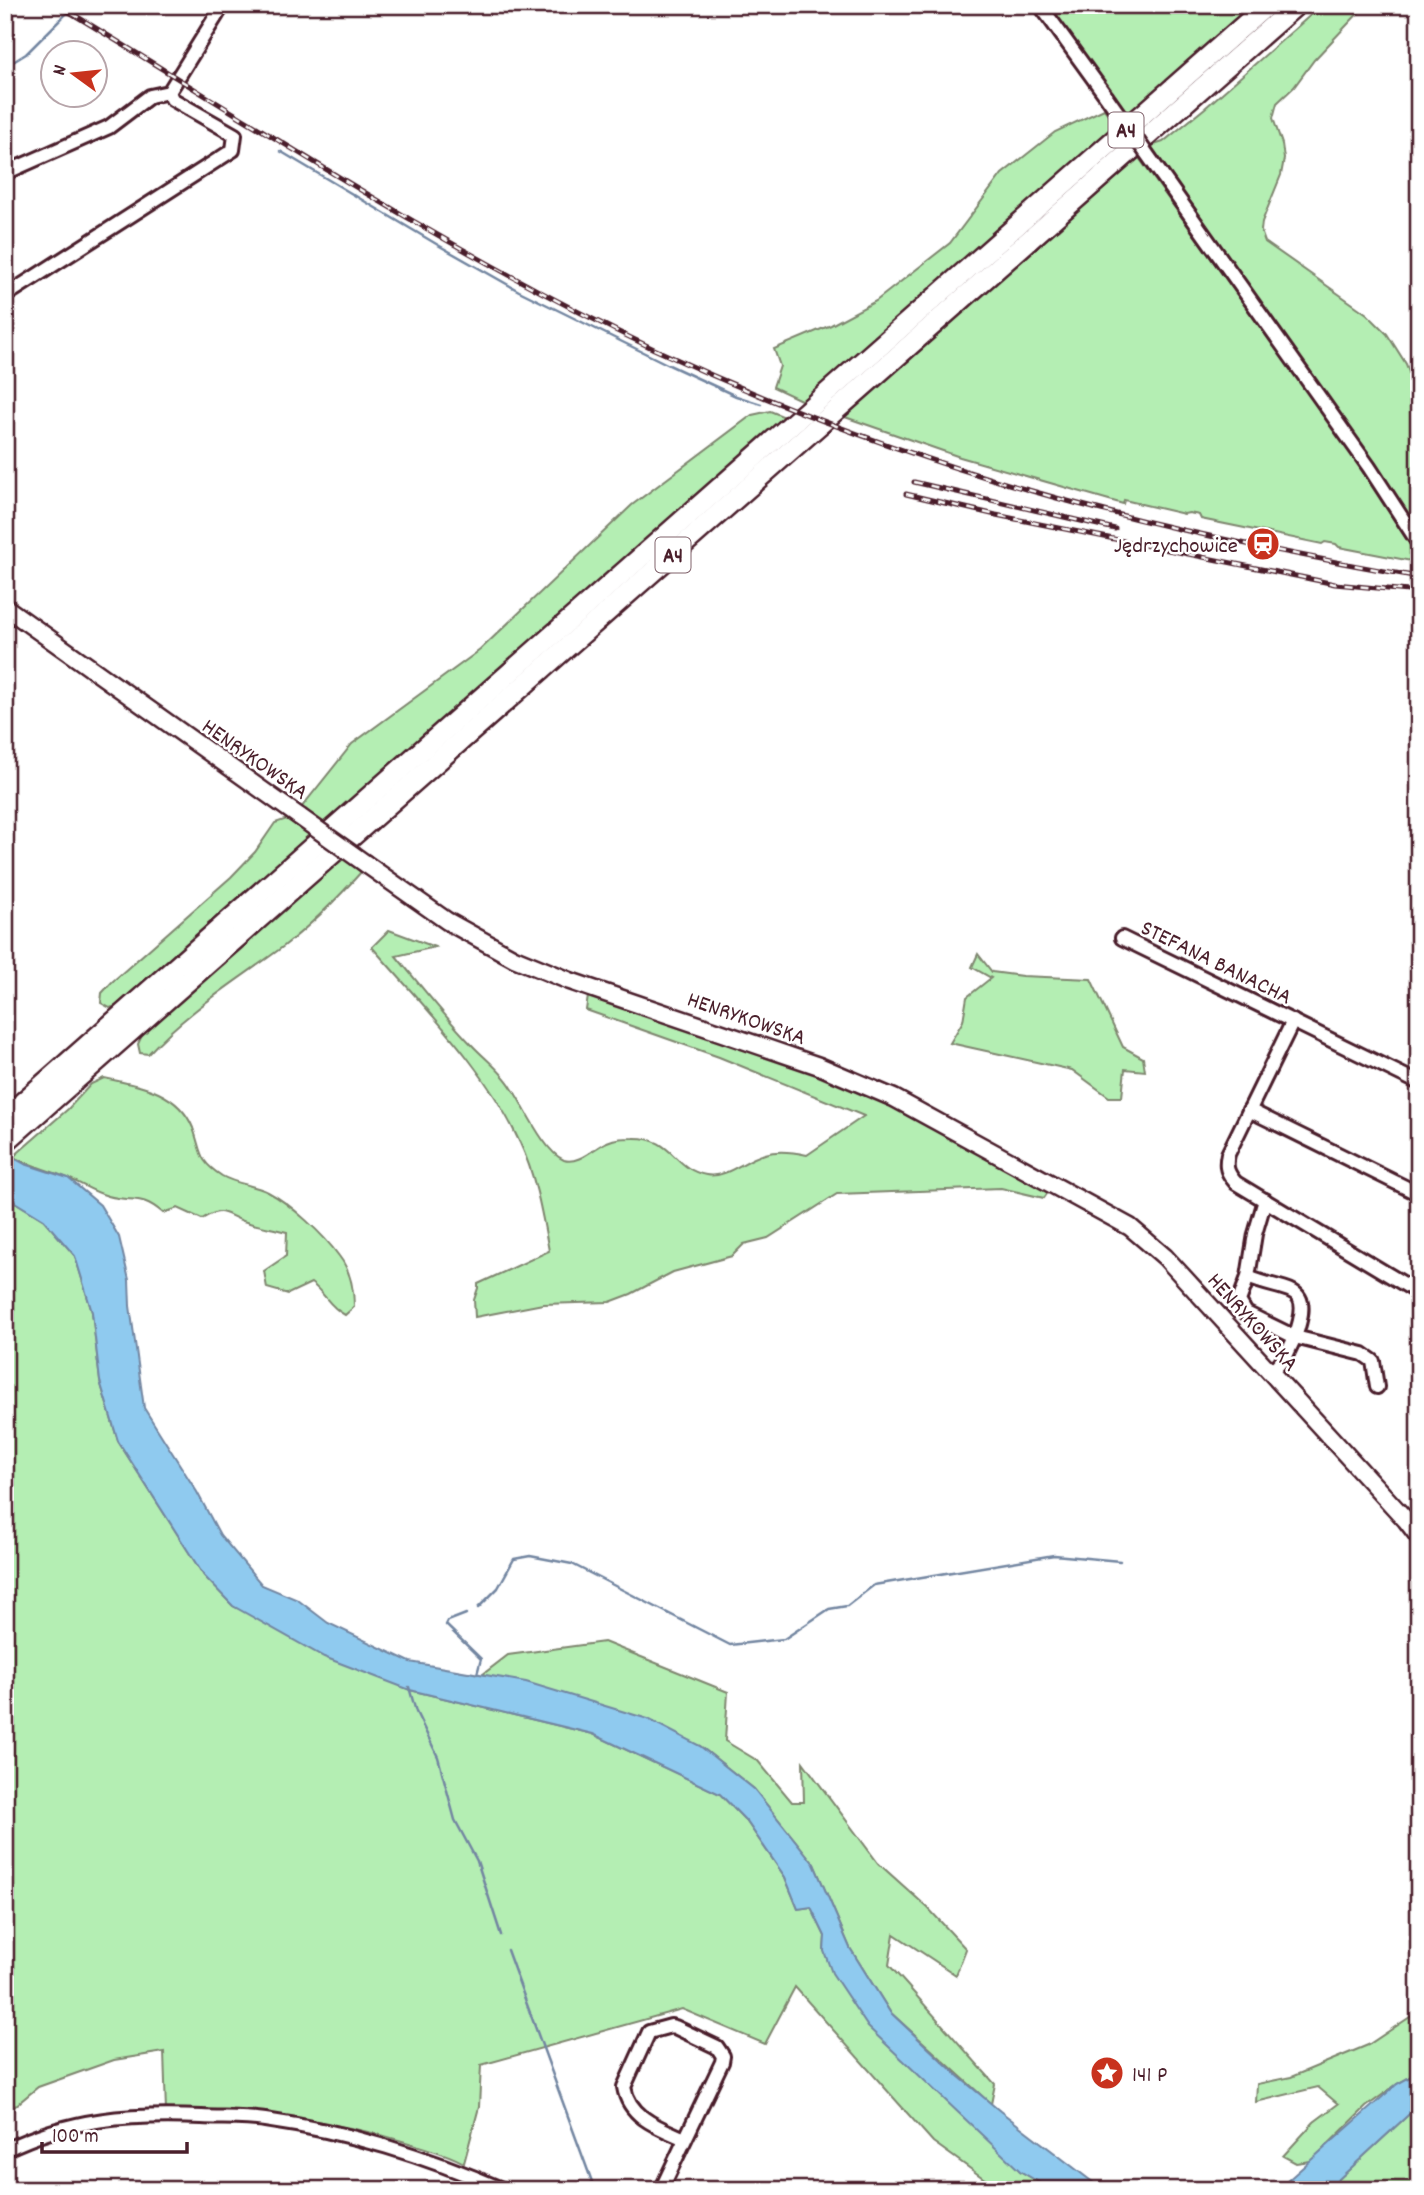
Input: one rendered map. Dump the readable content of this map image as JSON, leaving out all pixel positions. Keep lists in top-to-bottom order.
{
  "streets": {
    "highway": ["A4"],
    "main road": ["HENRYKOWSKA"],
    "street": ["STEFANA BANACHA"]
  },
  "places": {
    "station": ["Jędrzychowice"],
    "place": ["141 P"]
  },
  "scale_bar": "100 m",
  "north": "left"
}
